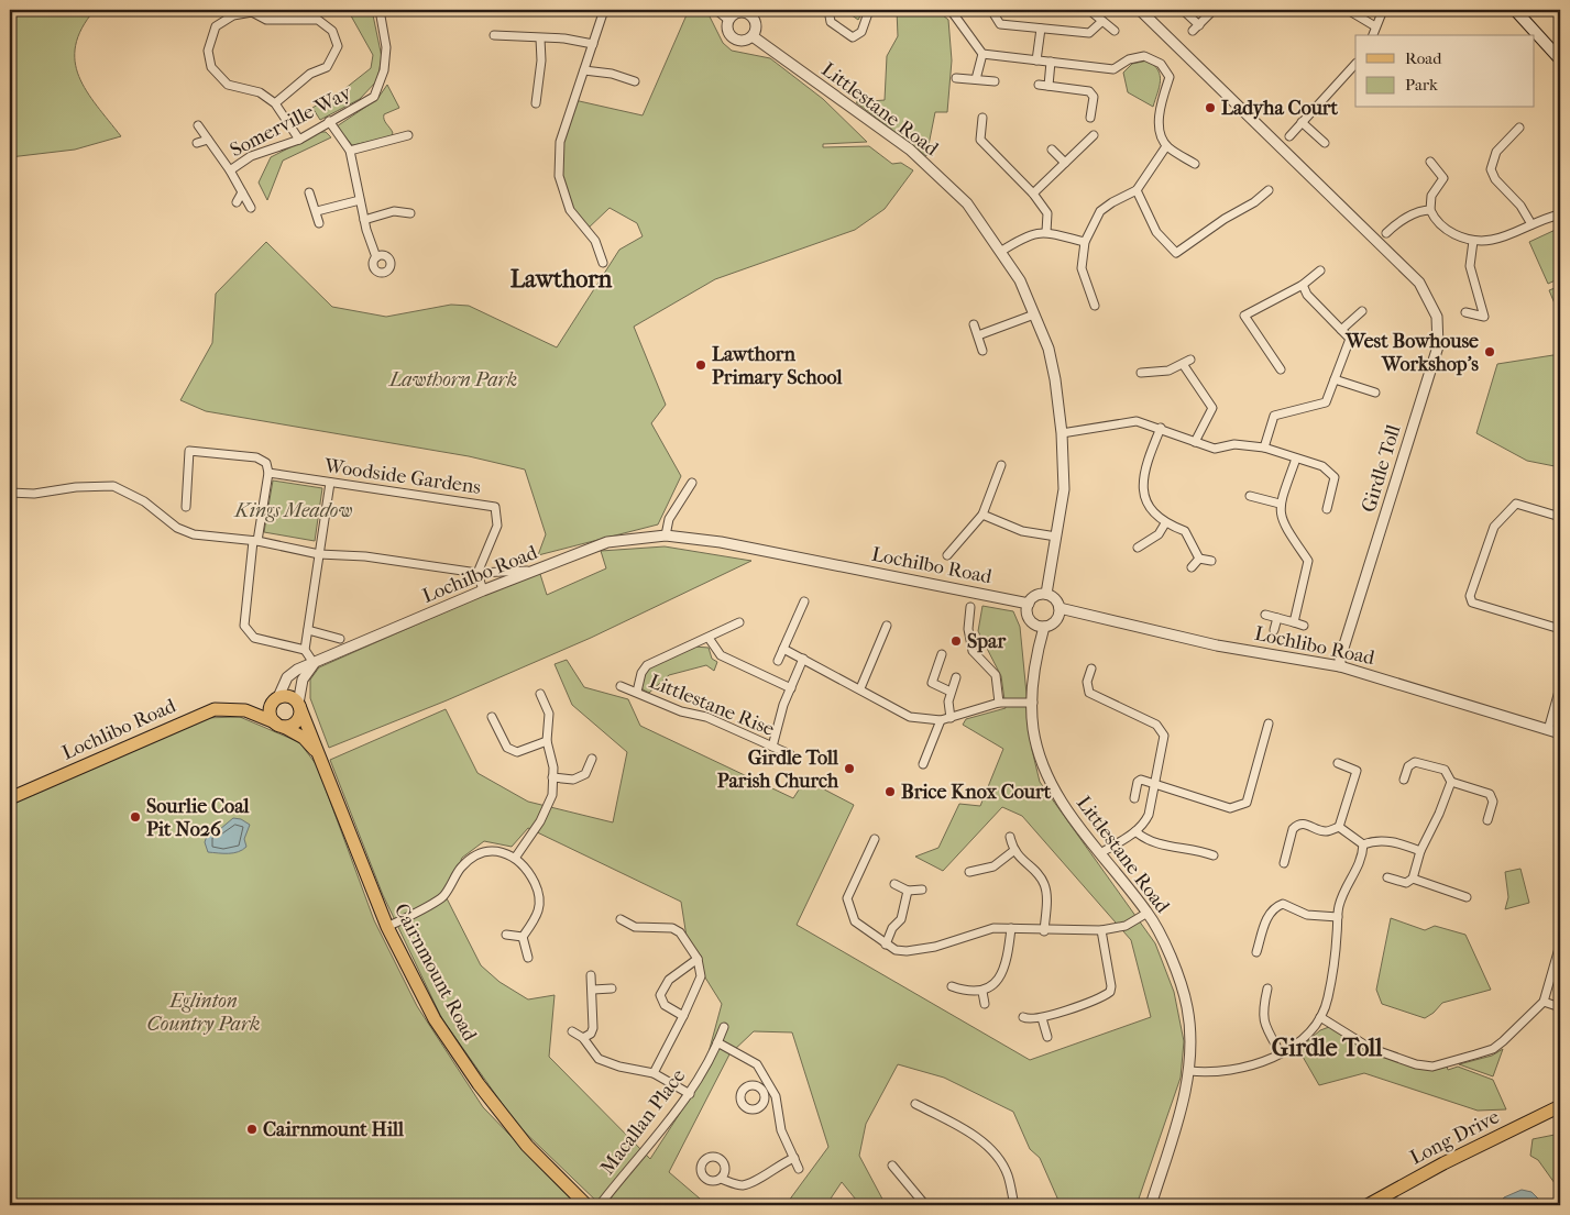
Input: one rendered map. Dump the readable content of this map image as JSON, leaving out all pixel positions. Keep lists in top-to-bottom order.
{
  "streets": {
    "main road": ["Lochlibo Road", "Cairnmount Road", "Long Drive"],
    "street": [
      "Littlestane Road",
      "Somerville Way",
      "Girdle Toll",
      "Woodside Gardens",
      "Lochilbo Road",
      "Littlestane Rise",
      "Macallan Place"
    ]
  },
  "crossings": [
    ["Littlestane Road", "Lochilbo Road"],
    ["Littlestane Road", "Lochlibo Road"],
    ["Girdle Toll", "Lochlibo Road"],
    ["Lochilbo Road", "Lochlibo Road"],
    ["Lochilbo Road", "Cairnmount Road"],
    ["Lochlibo Road", "Cairnmount Road"]
  ],
  "districts": ["Lawthorn", "Girdle Toll"],
  "parks": ["Lawthorn Park", "Kings Meadow", "Eglinton Country Park"],
  "places": [
    "Ladyha Court",
    "West Bowhouse Workshop's",
    "Lawthorn Primary School",
    "Spar",
    "Girdle Toll Parish Church",
    "Brice Knox Court",
    "Sourlie Coal Pit No26",
    "Cairnmount Hill"
  ],
  "legend": ["Road", "Park"]
}
